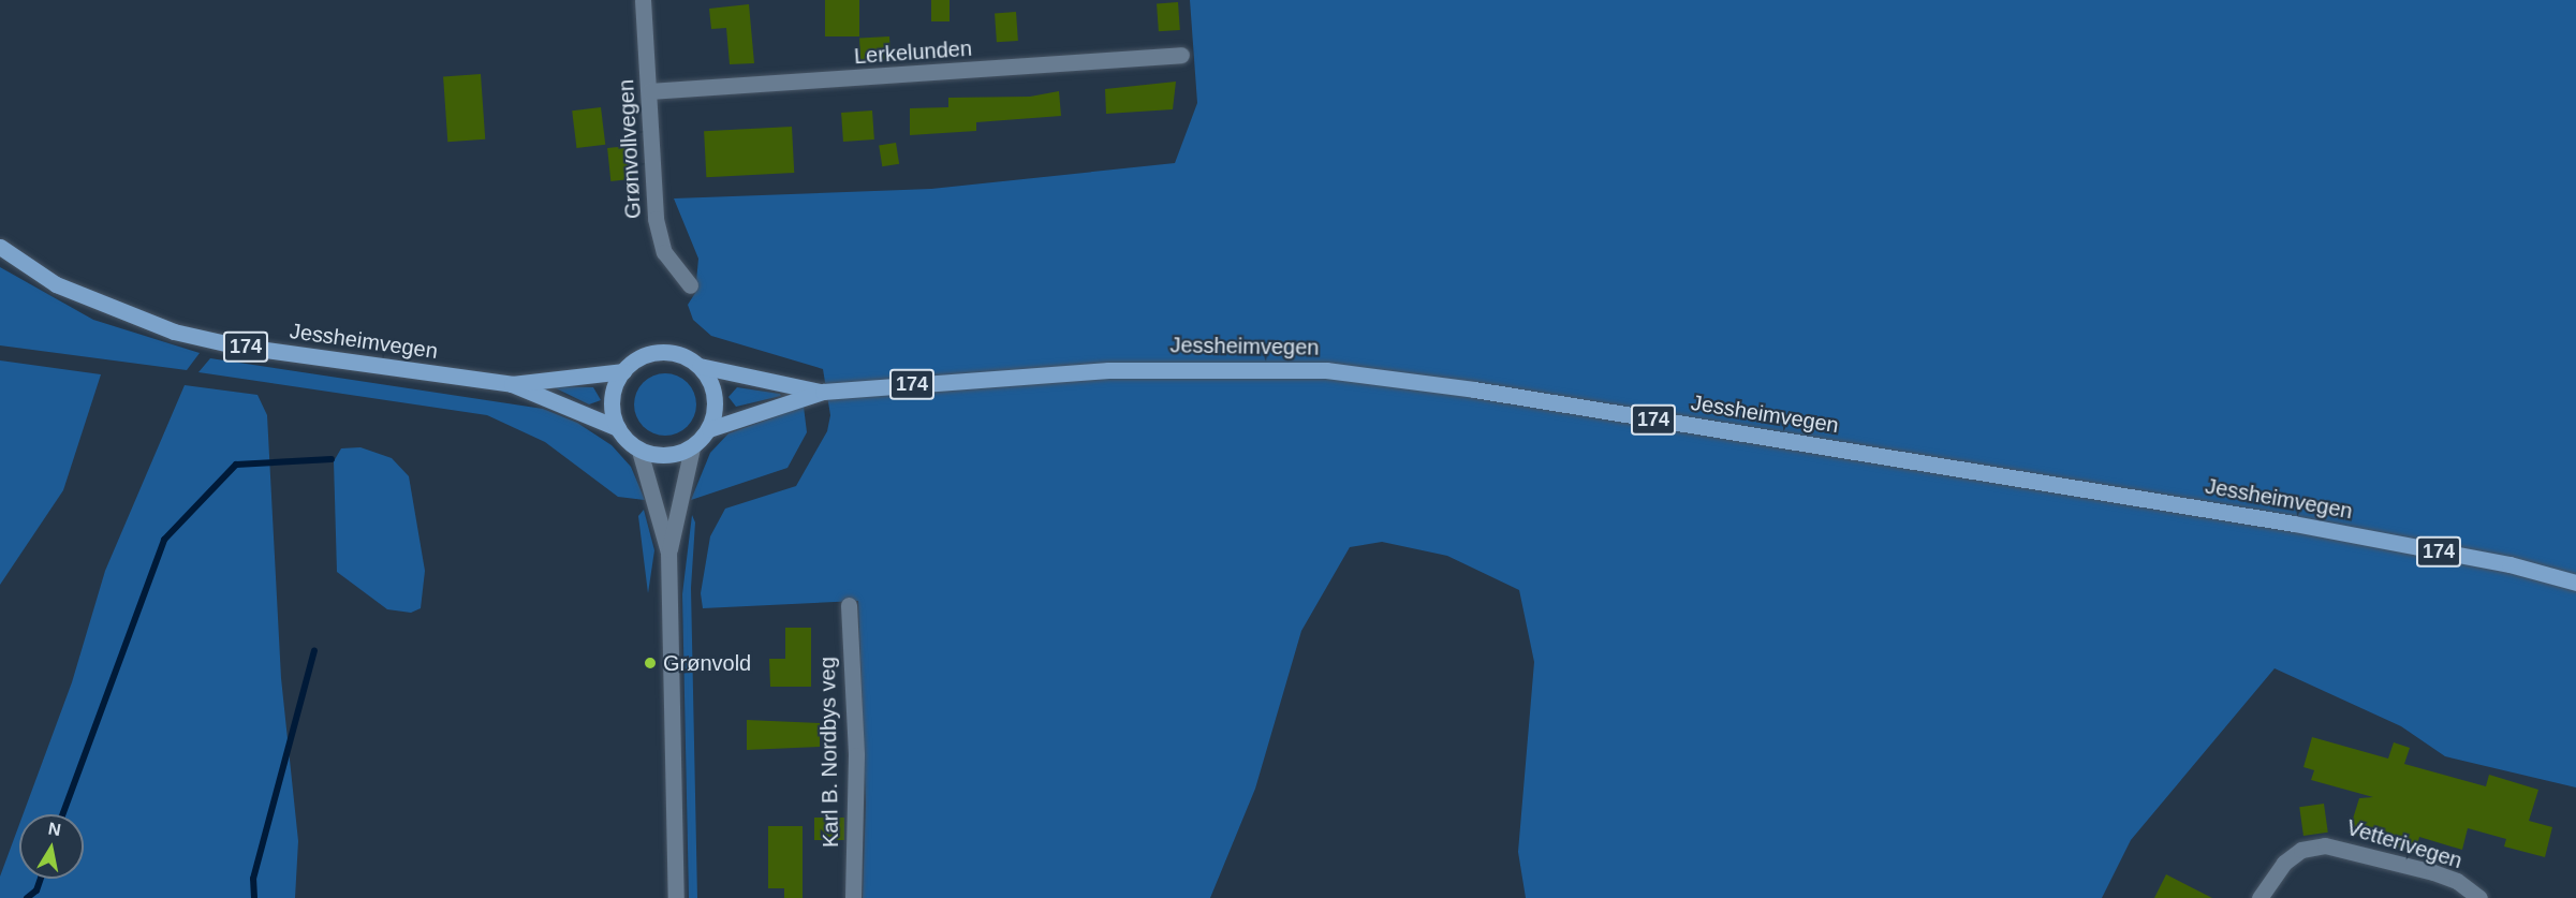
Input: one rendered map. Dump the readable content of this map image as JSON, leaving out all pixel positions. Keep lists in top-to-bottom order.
{
  "streets": {
    "main road": ["Jessheimvegen", "174"],
    "street": [
      "Lerkelunden",
      "Grønvollvegen",
      "Karl B. Nordbys veg",
      "Vetterivegen"
    ]
  },
  "crossings": [
    ["Lerkelunden", "Grønvollvegen"],
    ["Jessheimvegen", "174"]
  ],
  "places": ["Grønvold"],
  "north": "top"
}
